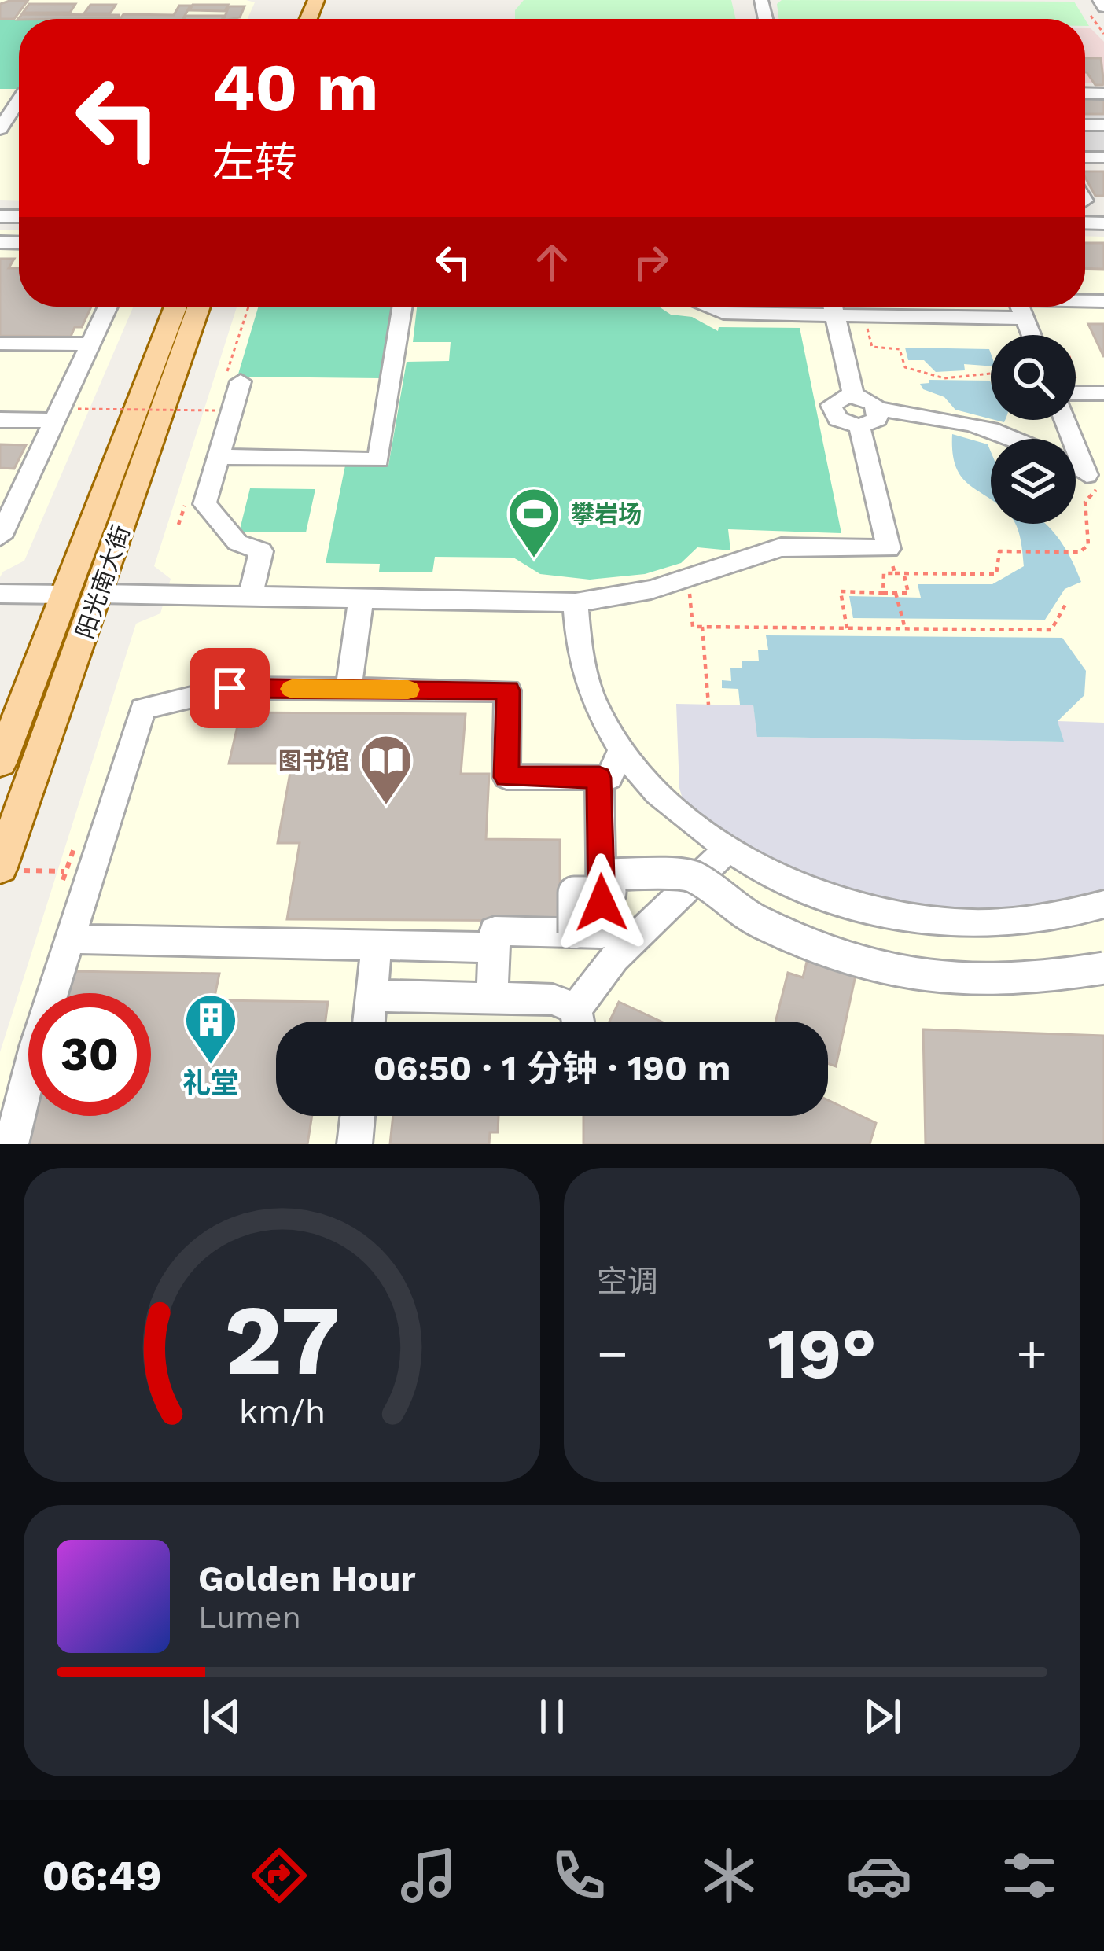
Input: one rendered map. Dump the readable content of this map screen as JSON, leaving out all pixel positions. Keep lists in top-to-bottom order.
{
  "streets": {
    "main road": ["阳光南大街"]
  },
  "places": {
    "sports": ["攀岩场"],
    "library": ["图书馆"],
    "building": ["礼堂"]
  },
  "page": {
    "turn": ["40 m", "左转"],
    "limit": "30",
    "trip": "06:50 · 1 分钟 · 190 m",
    "tile": "空调",
    "heat": ["−", "19°", "+"],
    "song": ["Golden Hour", "Lumen"],
    "tabs": "06:49",
    "gauge": ["27", "km/h"]
  }
}
